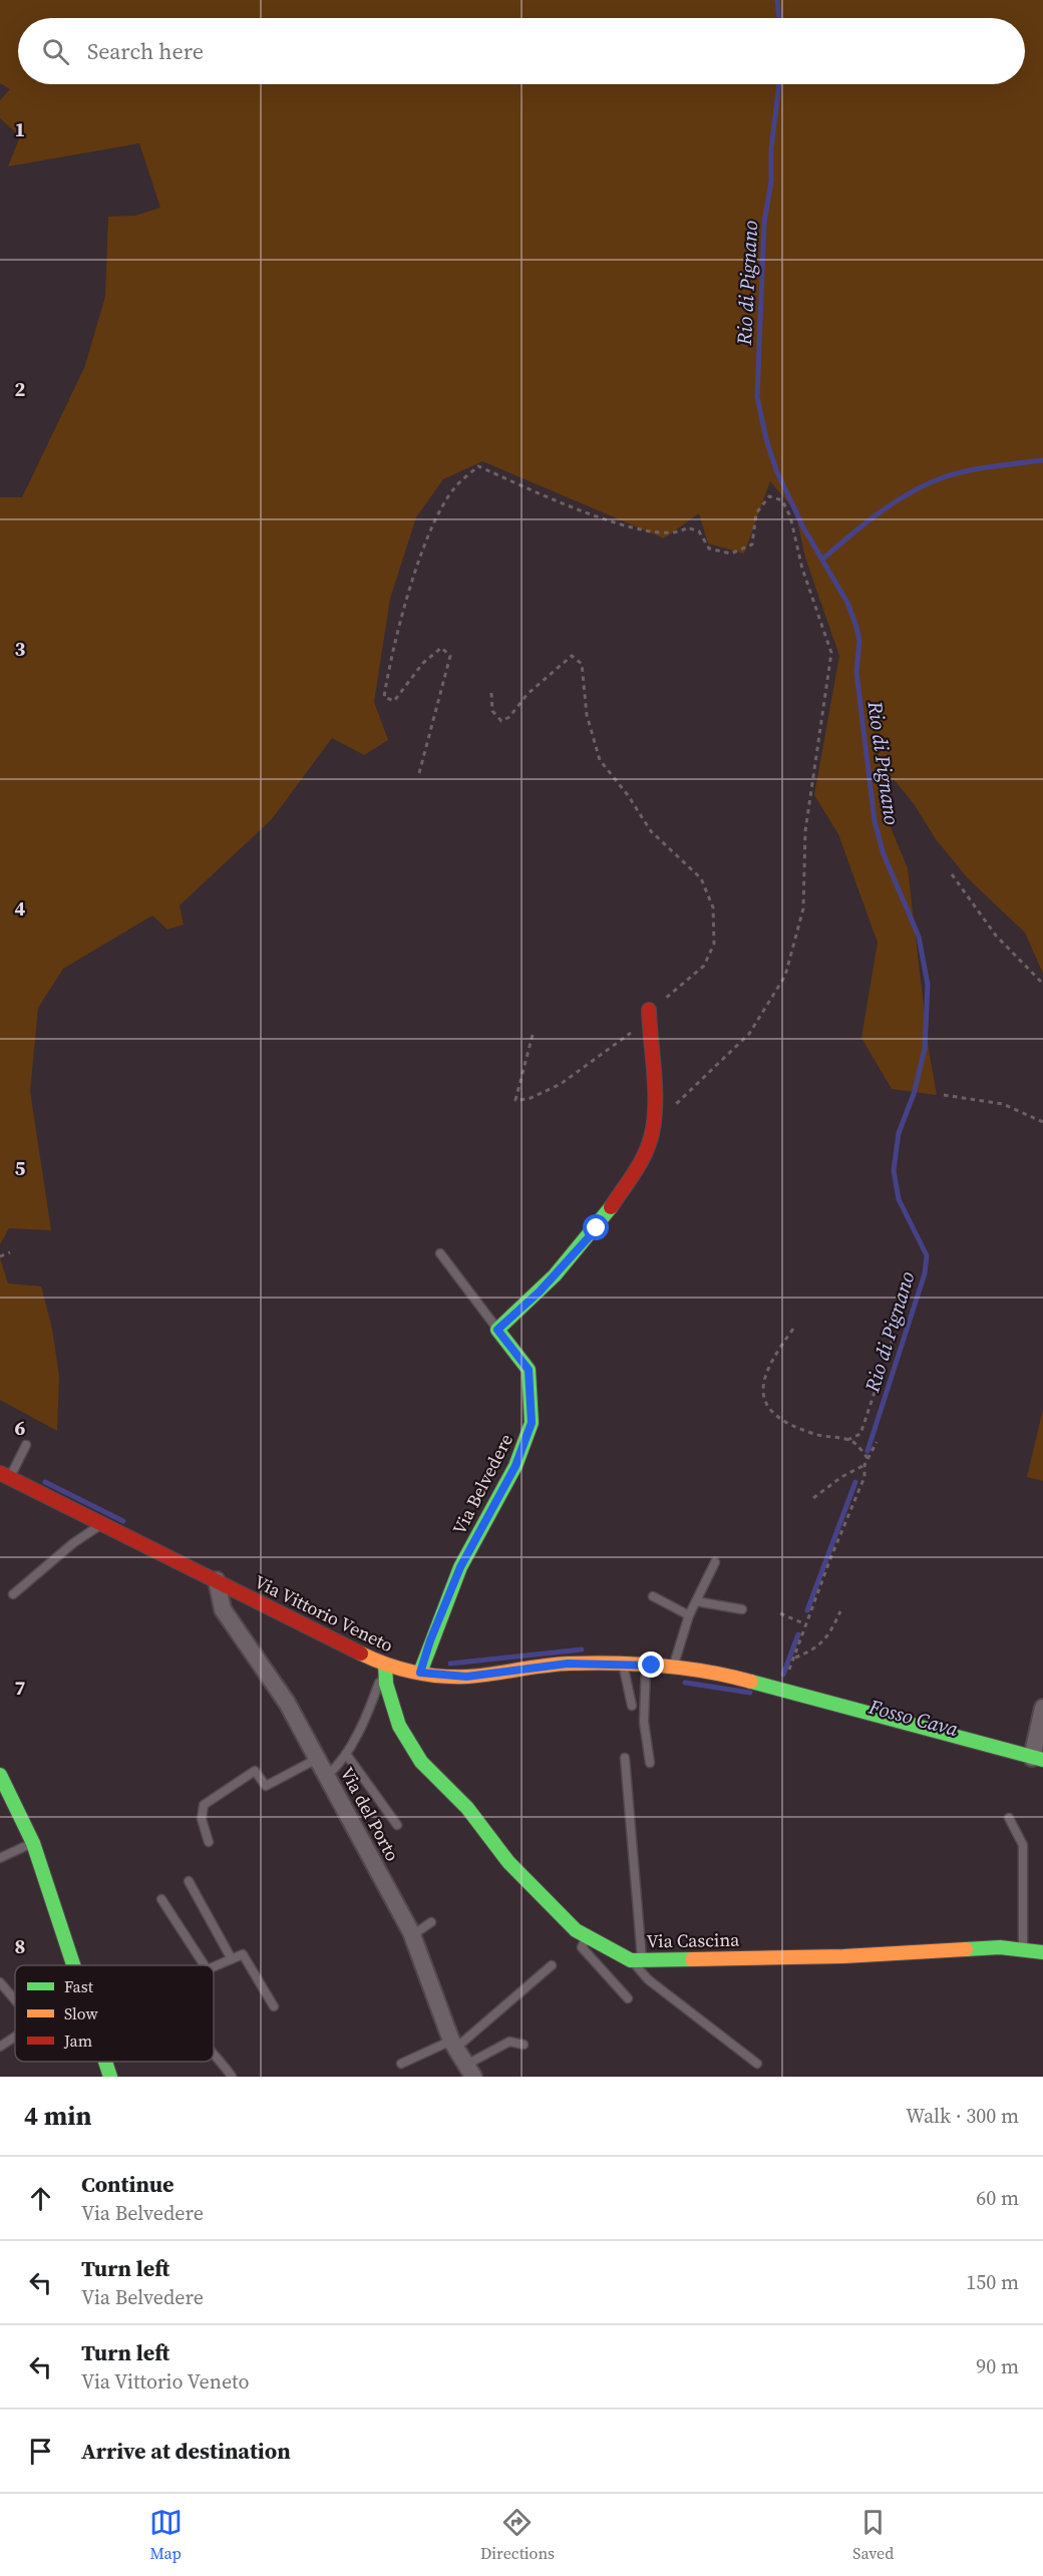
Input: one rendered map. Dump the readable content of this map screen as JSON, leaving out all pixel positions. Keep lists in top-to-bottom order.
{
  "streets": {
    "street": [
      "Via Belvedere",
      "Via Vittorio Veneto",
      "Via del Porto",
      "Via Cascina"
    ]
  },
  "crossings": [
    ["Via Belvedere", "Via Vittorio Veneto"],
    ["Via Vittorio Veneto", "Via del Porto"],
    ["Via Vittorio Veneto", "Via Cascina"]
  ],
  "water": ["Rio di Pignano", "Fosso Cava"],
  "legend": ["Fast", "Slow", "Jam"],
  "page": {
    "search": "Search here",
    "heading": ["4 min", "Walk · 300 m"],
    "list": [
      ["Continue", "Via Belvedere", "60 m"],
      ["Turn left", "Via Belvedere", "150 m"],
      ["Turn left", "Via Vittorio Veneto", "90 m"],
      "Arrive at destination"
    ],
    "nav": ["Map", "Directions", "Saved"]
  },
  "grid": {
    "rows": [
      "1",
      "2",
      "3",
      "4",
      "5",
      "6",
      "7",
      "8"
    ]
  }
}
